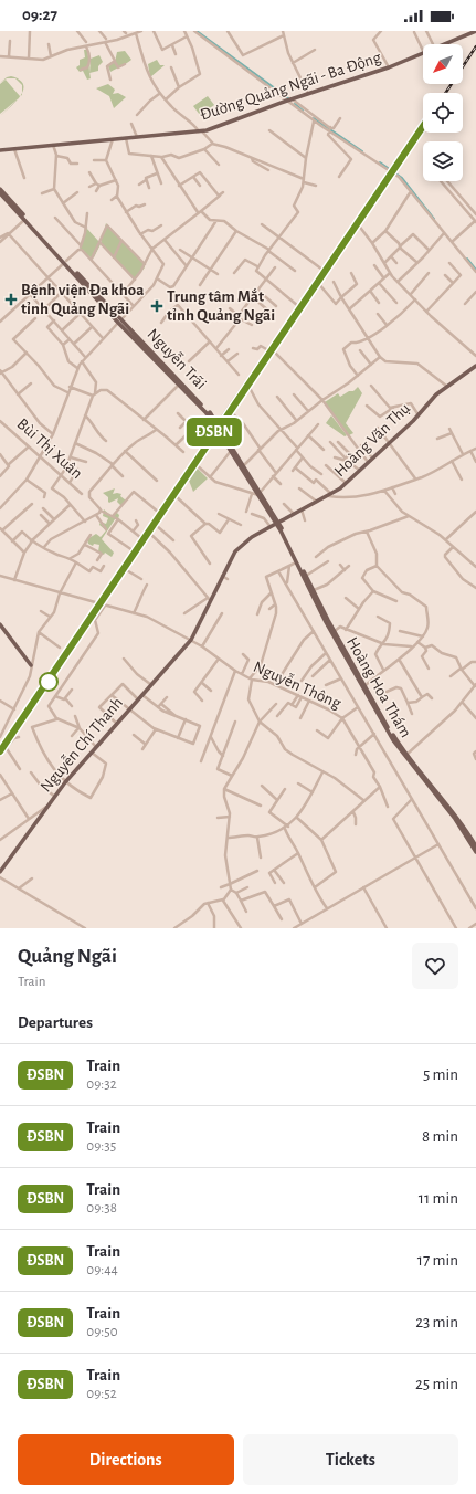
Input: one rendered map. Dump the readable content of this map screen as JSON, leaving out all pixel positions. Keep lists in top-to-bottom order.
{
  "streets": {
    "main road": [
      "Đường Quảng Ngãi - Ba Động",
      "Nguyễn Trãi",
      "Hoàng Văn Thụ",
      "Hoàng Hoa Thám",
      "Nguyễn Chí Thanh"
    ],
    "street": ["Bùi Thị Xuân", "Nguyễn Thông"]
  },
  "crossings": [
    ["Nguyễn Trãi", "Hoàng Văn Thụ"],
    ["Nguyễn Trãi", "Hoàng Hoa Thám"],
    ["Hoàng Văn Thụ", "Nguyễn Thông"],
    ["Hoàng Văn Thụ", "Hoàng Hoa Thám"],
    ["Hoàng Văn Thụ", "Nguyễn Chí Thanh"],
    ["Nguyễn Thông", "Nguyễn Chí Thanh"]
  ],
  "places": {
    "health": ["Bệnh viện Đa khoa tỉnh Quảng Ngãi", "Trung tâm Mắt tỉnh Quảng Ngãi"]
  },
  "north": "bottom left",
  "page": {
    "status": "09:27",
    "on_map": "ĐSBN",
    "heading": [
      ["Quảng Ngãi", "Train"],
      "Departures"
    ],
    "list": [
      {
        "mark": "ĐSBN",
        "name": "Train",
        "note": "09:32",
        "value": "5 min"
      },
      {
        "mark": "ĐSBN",
        "name": "Train",
        "note": "09:35",
        "value": "8 min"
      },
      {
        "mark": "ĐSBN",
        "name": "Train",
        "note": "09:38",
        "value": "11 min"
      },
      {
        "mark": "ĐSBN",
        "name": "Train",
        "note": "09:44",
        "value": "17 min"
      },
      {
        "mark": "ĐSBN",
        "name": "Train",
        "note": "09:50",
        "value": "23 min"
      },
      {
        "mark": "ĐSBN",
        "name": "Train",
        "note": "09:52",
        "value": "25 min"
      }
    ],
    "buttons": ["Directions", "Tickets"]
  }
}
